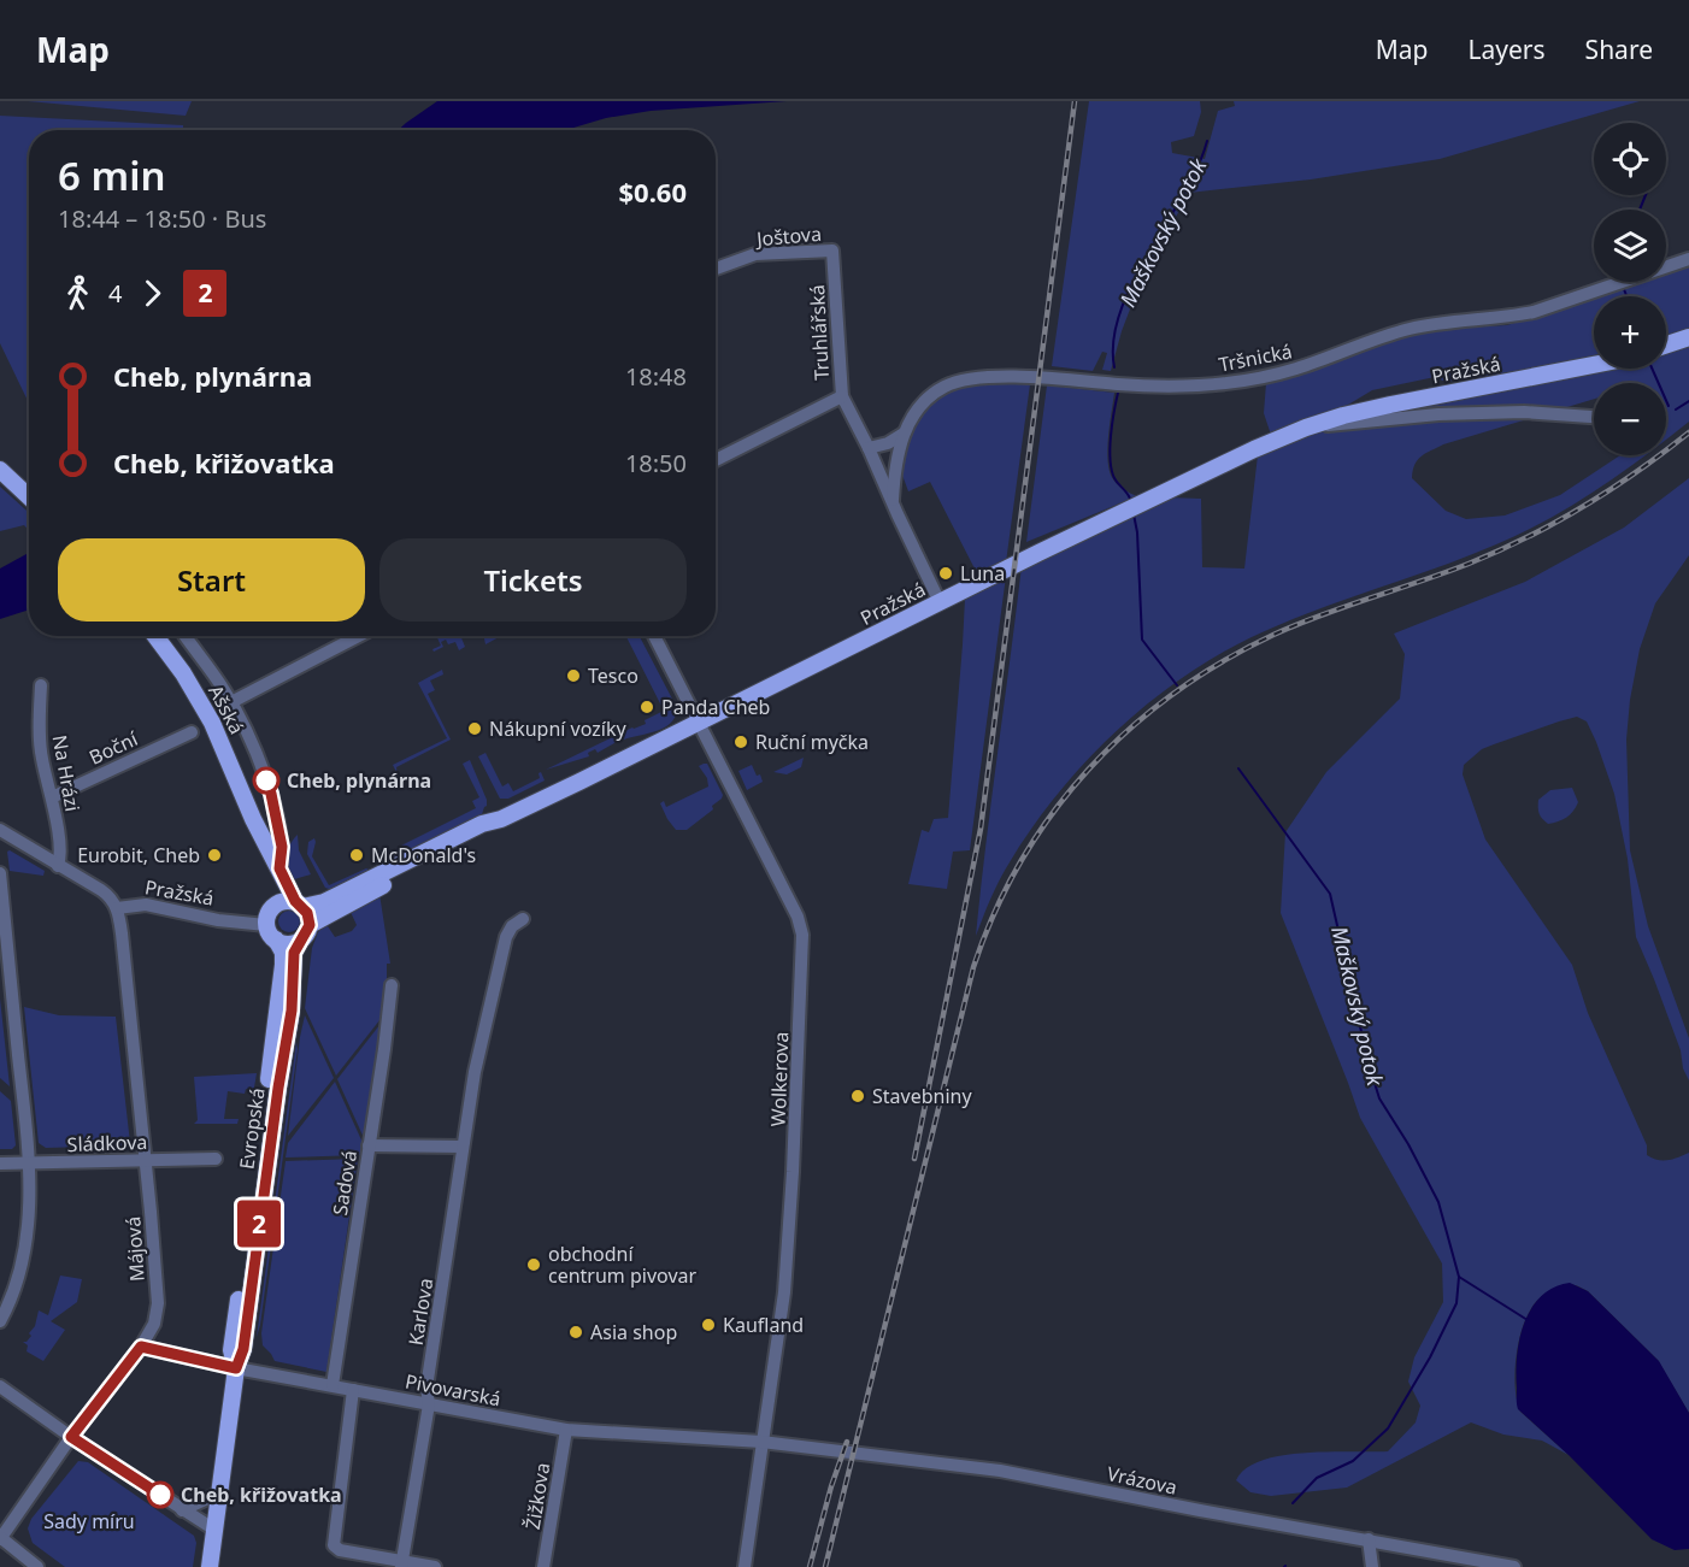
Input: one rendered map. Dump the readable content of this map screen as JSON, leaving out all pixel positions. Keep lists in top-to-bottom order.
{
  "streets": {
    "main road": ["Pražská", "Ašská", "Evropská"],
    "street": [
      "Joštova",
      "Truhlářská",
      "Tršnická",
      "Boční",
      "Na Hrázi",
      "Wolkerova",
      "Sládkova",
      "Sadová",
      "Májová",
      "Karlova",
      "Pivovarská",
      "Vrázova",
      "Žižkova"
    ]
  },
  "crossings": [
    ["Joštova", "Truhlářská"],
    ["Truhlářská", "Tršnická"],
    ["Truhlářská", "Pražská"],
    ["Pražská", "Ašská"],
    ["Pražská", "Na Hrázi"],
    ["Pražská", "Wolkerova"],
    ["Pražská", "Evropská"],
    ["Pražská", "Májová"],
    ["Ašská", "Evropská"],
    ["Boční", "Na Hrázi"],
    ["Wolkerova", "Pivovarská"],
    ["Wolkerova", "Vrázova"],
    ["Evropská", "Pivovarská"],
    ["Sládkova", "Májová"],
    ["Sadová", "Pivovarská"],
    ["Májová", "Pivovarská"],
    ["Karlova", "Pivovarská"],
    ["Pivovarská", "Vrázova"],
    ["Pivovarská", "Žižkova"]
  ],
  "water": ["Maškovský potok"],
  "parks": ["Sady míru"],
  "places": [
    "Luna",
    "Tesco",
    "Panda Cheb",
    "Nákupní vozíky",
    "Ruční myčka",
    "Cheb, plynárna",
    "Eurobit, Cheb",
    "McDonald's",
    "Stavebniny",
    "obchodní centrum pivovar",
    "Kaufland",
    "Asia shop",
    "Cheb, křižovatka"
  ],
  "lines": ["bus line 2"],
  "page": {
    "header": "Map",
    "nav": ["Map", "Layers", "Share"],
    "on_map": "2",
    "map_buttons": ["+", "−"],
    "heading": ["6 min", "18:44 – 18:50 · Bus", "$0.60"],
    "legs": ["4", "2"],
    "list": [
      {
        "name": "Cheb, plynárna",
        "value": "18:48"
      },
      {
        "name": "Cheb, křižovatka",
        "value": "18:50"
      }
    ],
    "buttons": ["Start", "Tickets"]
  }
}
